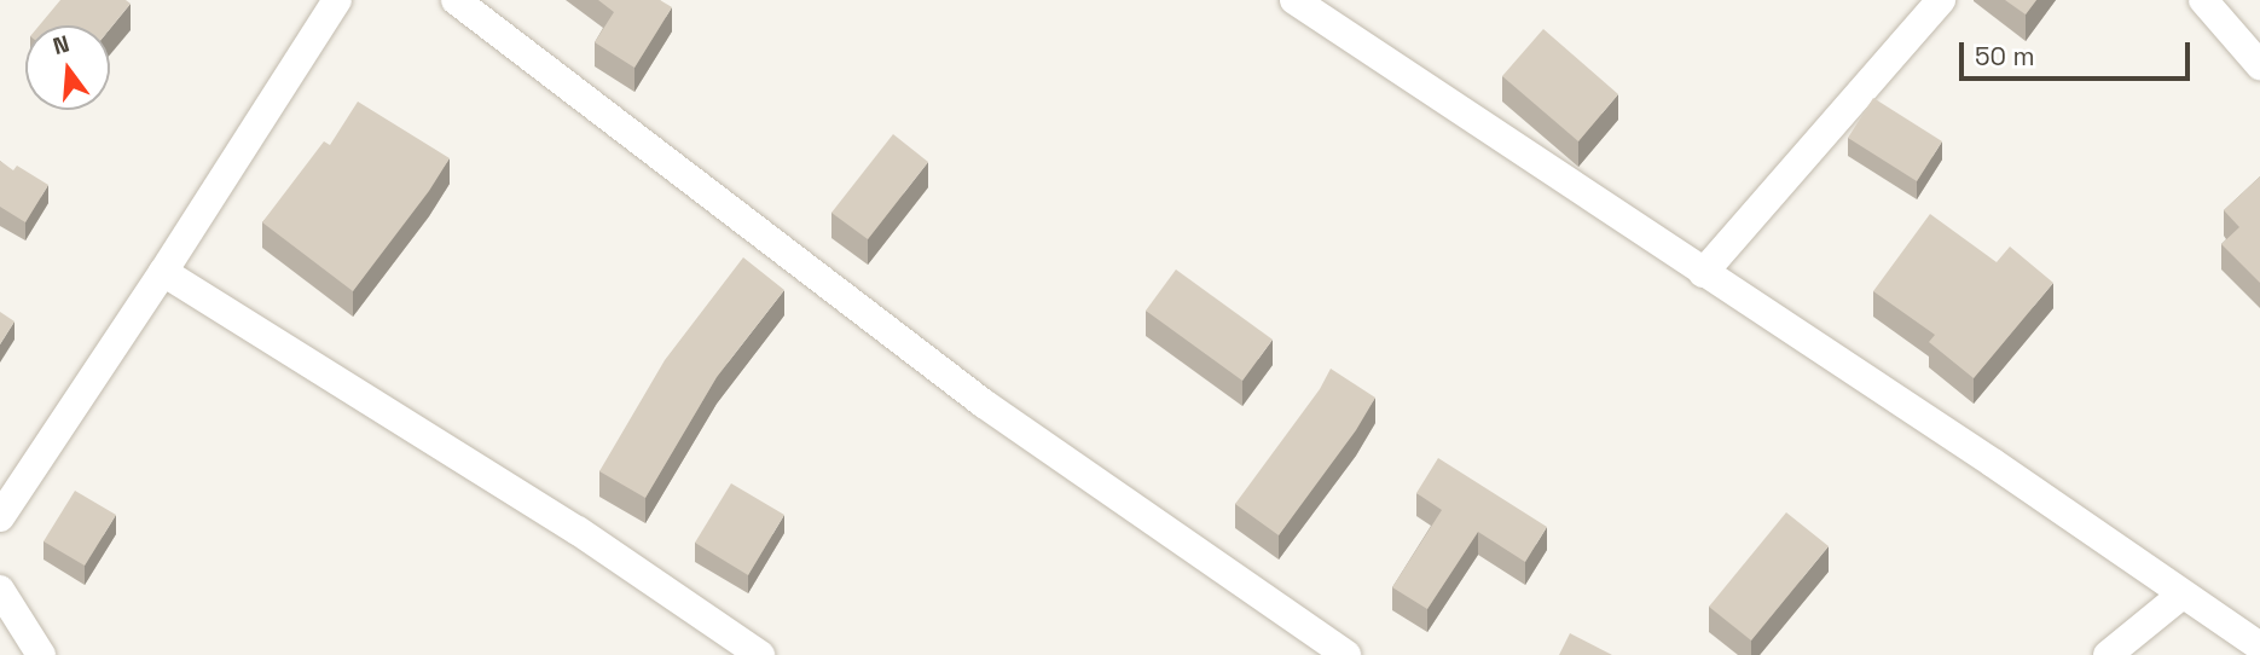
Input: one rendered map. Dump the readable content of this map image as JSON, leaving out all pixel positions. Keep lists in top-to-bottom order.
{
  "scale_bar": "50 m",
  "north": "top"
}
